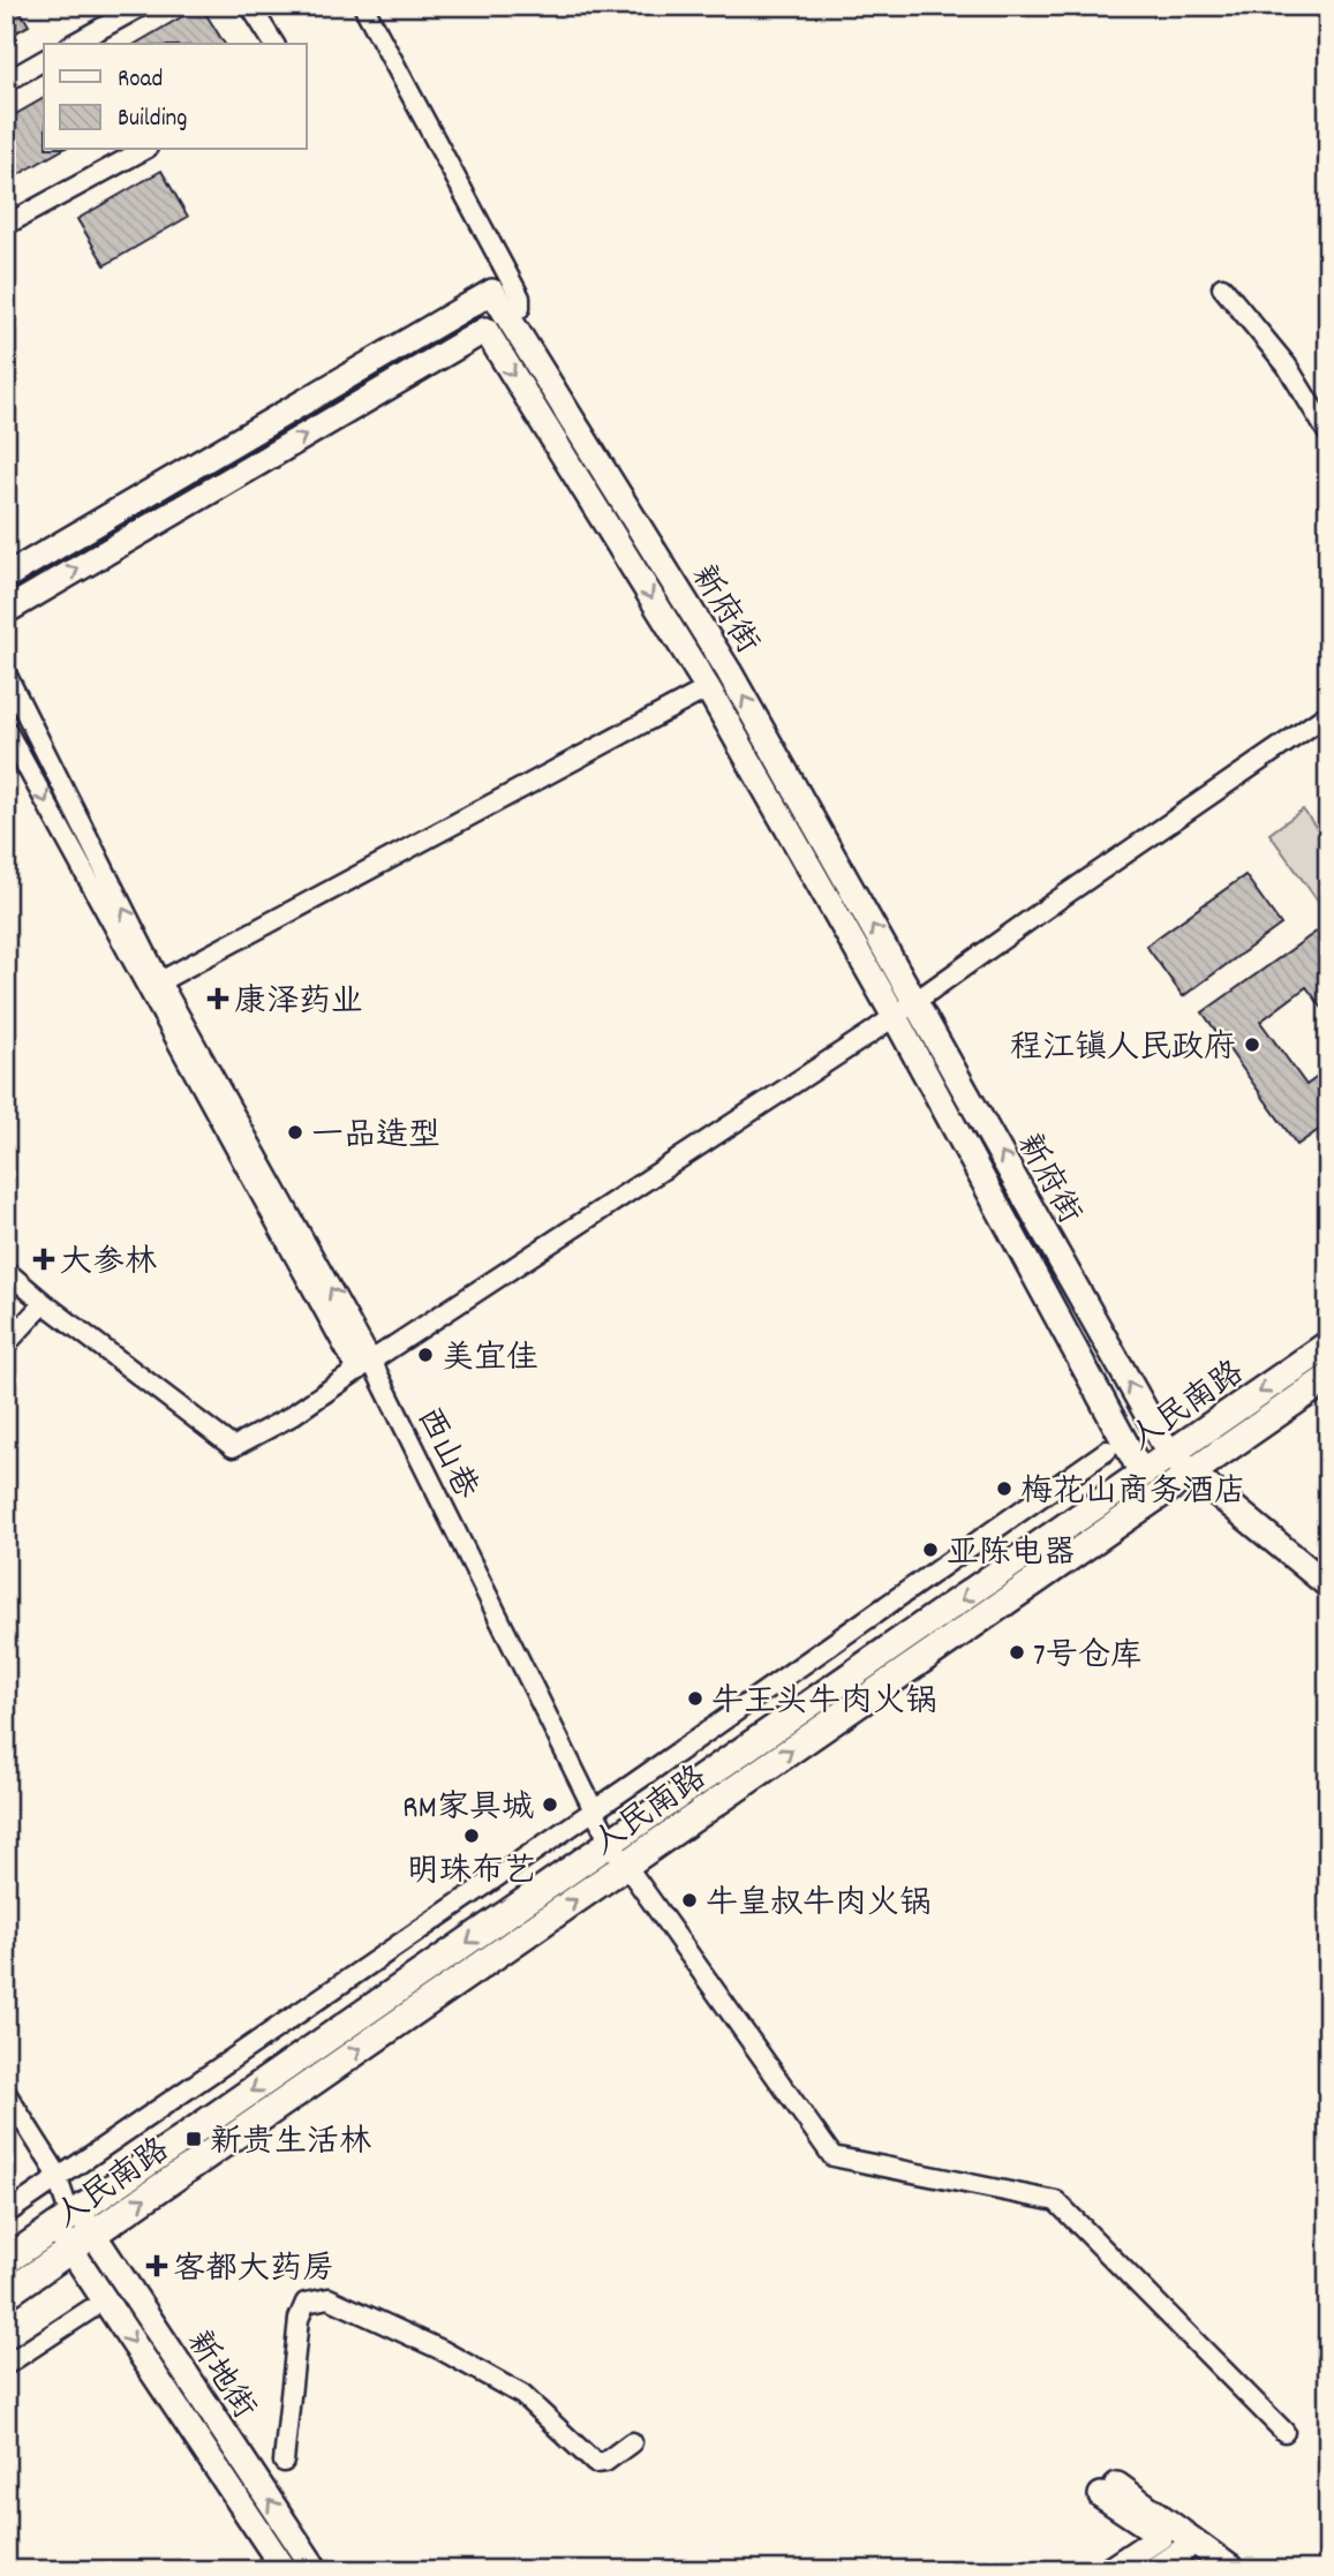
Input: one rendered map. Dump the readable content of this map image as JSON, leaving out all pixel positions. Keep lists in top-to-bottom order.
{
  "streets": {
    "main road": ["人民南路"],
    "street": ["新府街", "西山巷", "新地街"]
  },
  "crossings": [
    ["新府街", "人民南路"],
    ["人民南路", "西山巷"],
    ["人民南路", "新地街"]
  ],
  "places": {
    "health": ["康泽药业", "大参林", "客都大药房"],
    "other": [
      "程江镇人民政府",
      "一品造型",
      "美宜佳",
      "梅花山商务酒店",
      "亚陈电器",
      "7号仓库",
      "牛王头牛肉火锅",
      "RM家具城",
      "明珠布艺",
      "牛皇叔牛肉火锅"
    ],
    "transit": ["新贵生活林"]
  },
  "legend": ["Road", "Building"]
}
